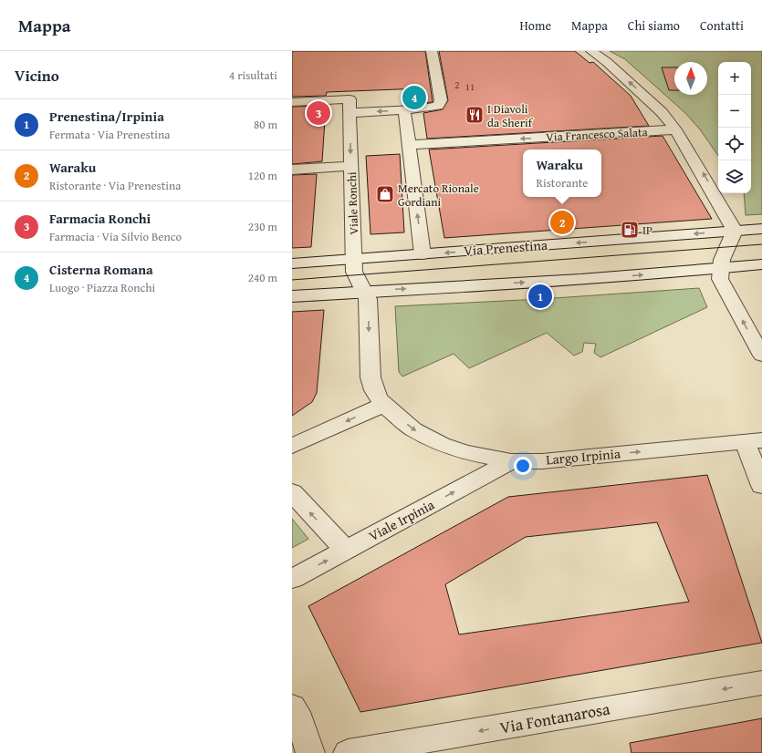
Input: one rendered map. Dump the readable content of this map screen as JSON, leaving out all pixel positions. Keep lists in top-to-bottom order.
{
  "streets": {
    "street": [
      "Via Francesco Salata",
      "Viale Ronchi",
      "Via Prenestina",
      "Largo Irpinia",
      "Viale Irpinia",
      "Via Fontanarosa"
    ]
  },
  "crossings": [
    ["Viale Ronchi", "Via Prenestina"],
    ["Viale Ronchi", "Largo Irpinia"],
    ["Largo Irpinia", "Viale Irpinia"]
  ],
  "one_way": ["Via Fontanarosa"],
  "places": {
    "restaurant": ["I Diavoli da Sherif"],
    "shop": ["Mercato Rionale Gordiani"],
    "fuel station": ["IP"]
  },
  "house_numbers": ["2", "11"],
  "north": "top",
  "page": {
    "header": "Mappa",
    "nav": [
      "Home",
      "Mappa",
      "Chi siamo",
      "Contatti"
    ],
    "heading": ["Vicino", "4 risultati"],
    "map_buttons": ["+", "−"],
    "pins": [
      "4",
      "3",
      "2",
      "1"
    ],
    "list": [
      {
        "mark": "1",
        "name": "Prenestina/Irpinia",
        "note": "Fermata · Via Prenestina",
        "value": "80 m"
      },
      {
        "mark": "2",
        "name": "Waraku",
        "note": "Ristorante · Via Prenestina",
        "value": "120 m"
      },
      {
        "mark": "3",
        "name": "Farmacia Ronchi",
        "note": "Farmacia · Via Silvio Benco",
        "value": "230 m"
      },
      {
        "mark": "4",
        "name": "Cisterna Romana",
        "note": "Luogo · Piazza Ronchi",
        "value": "240 m"
      }
    ],
    "popup": ["Waraku", "Ristorante"]
  }
}
